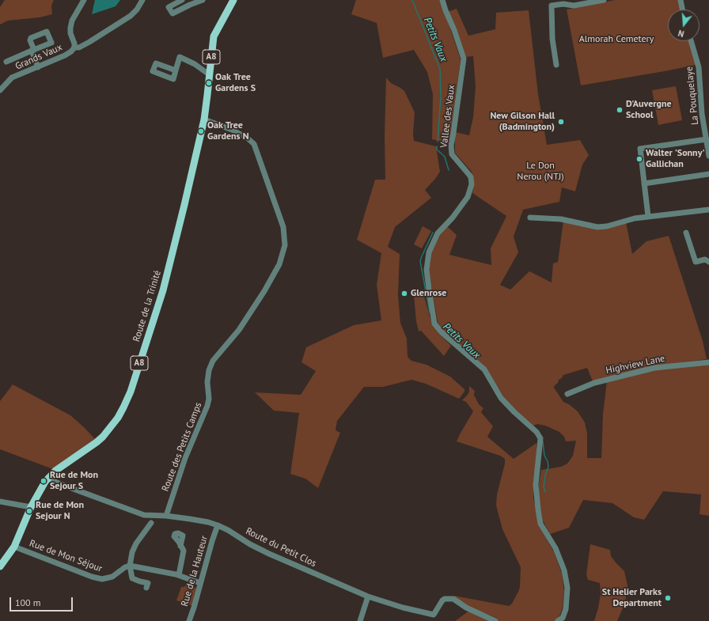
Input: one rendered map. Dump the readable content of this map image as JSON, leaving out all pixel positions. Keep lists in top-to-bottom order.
{
  "streets": {
    "main road": ["A8", "Route de la Trinité"],
    "street": [
      "Grands Vaux",
      "La Pouquelaye",
      "Vallee des Vaux",
      "Highview Lane",
      "Route des Petits Camps",
      "Route du Petit Clos",
      "Rue de Mon Séjour",
      "Rue de la Hauteur"
    ]
  },
  "crossings": [
    ["A8", "Route de la Trinité"],
    ["A8", "Route des Petits Camps"],
    ["Route de la Trinité", "Route des Petits Camps"],
    ["Route de la Trinité", "Route du Petit Clos"],
    ["Route de la Trinité", "Rue de Mon Séjour"],
    ["Route des Petits Camps", "Route du Petit Clos"],
    ["Route du Petit Clos", "Rue de la Hauteur"]
  ],
  "water": ["Petits Vaux"],
  "parks": ["Almorah Cemetery", "Le Don Nerou (NTJ)"],
  "places": [
    "Oak Tree Gardens S",
    "D'Auvergne School",
    "New Gilson Hall (Badmington)",
    "Oak Tree Gardens N",
    "Walter 'Sonny' Gallichan",
    "Glenrose",
    "Rue de Mon Sejour S",
    "Rue de Mon Sejour N",
    "St Helier Parks Department"
  ],
  "scale_bar": "100 m",
  "north": "bottom"
}
